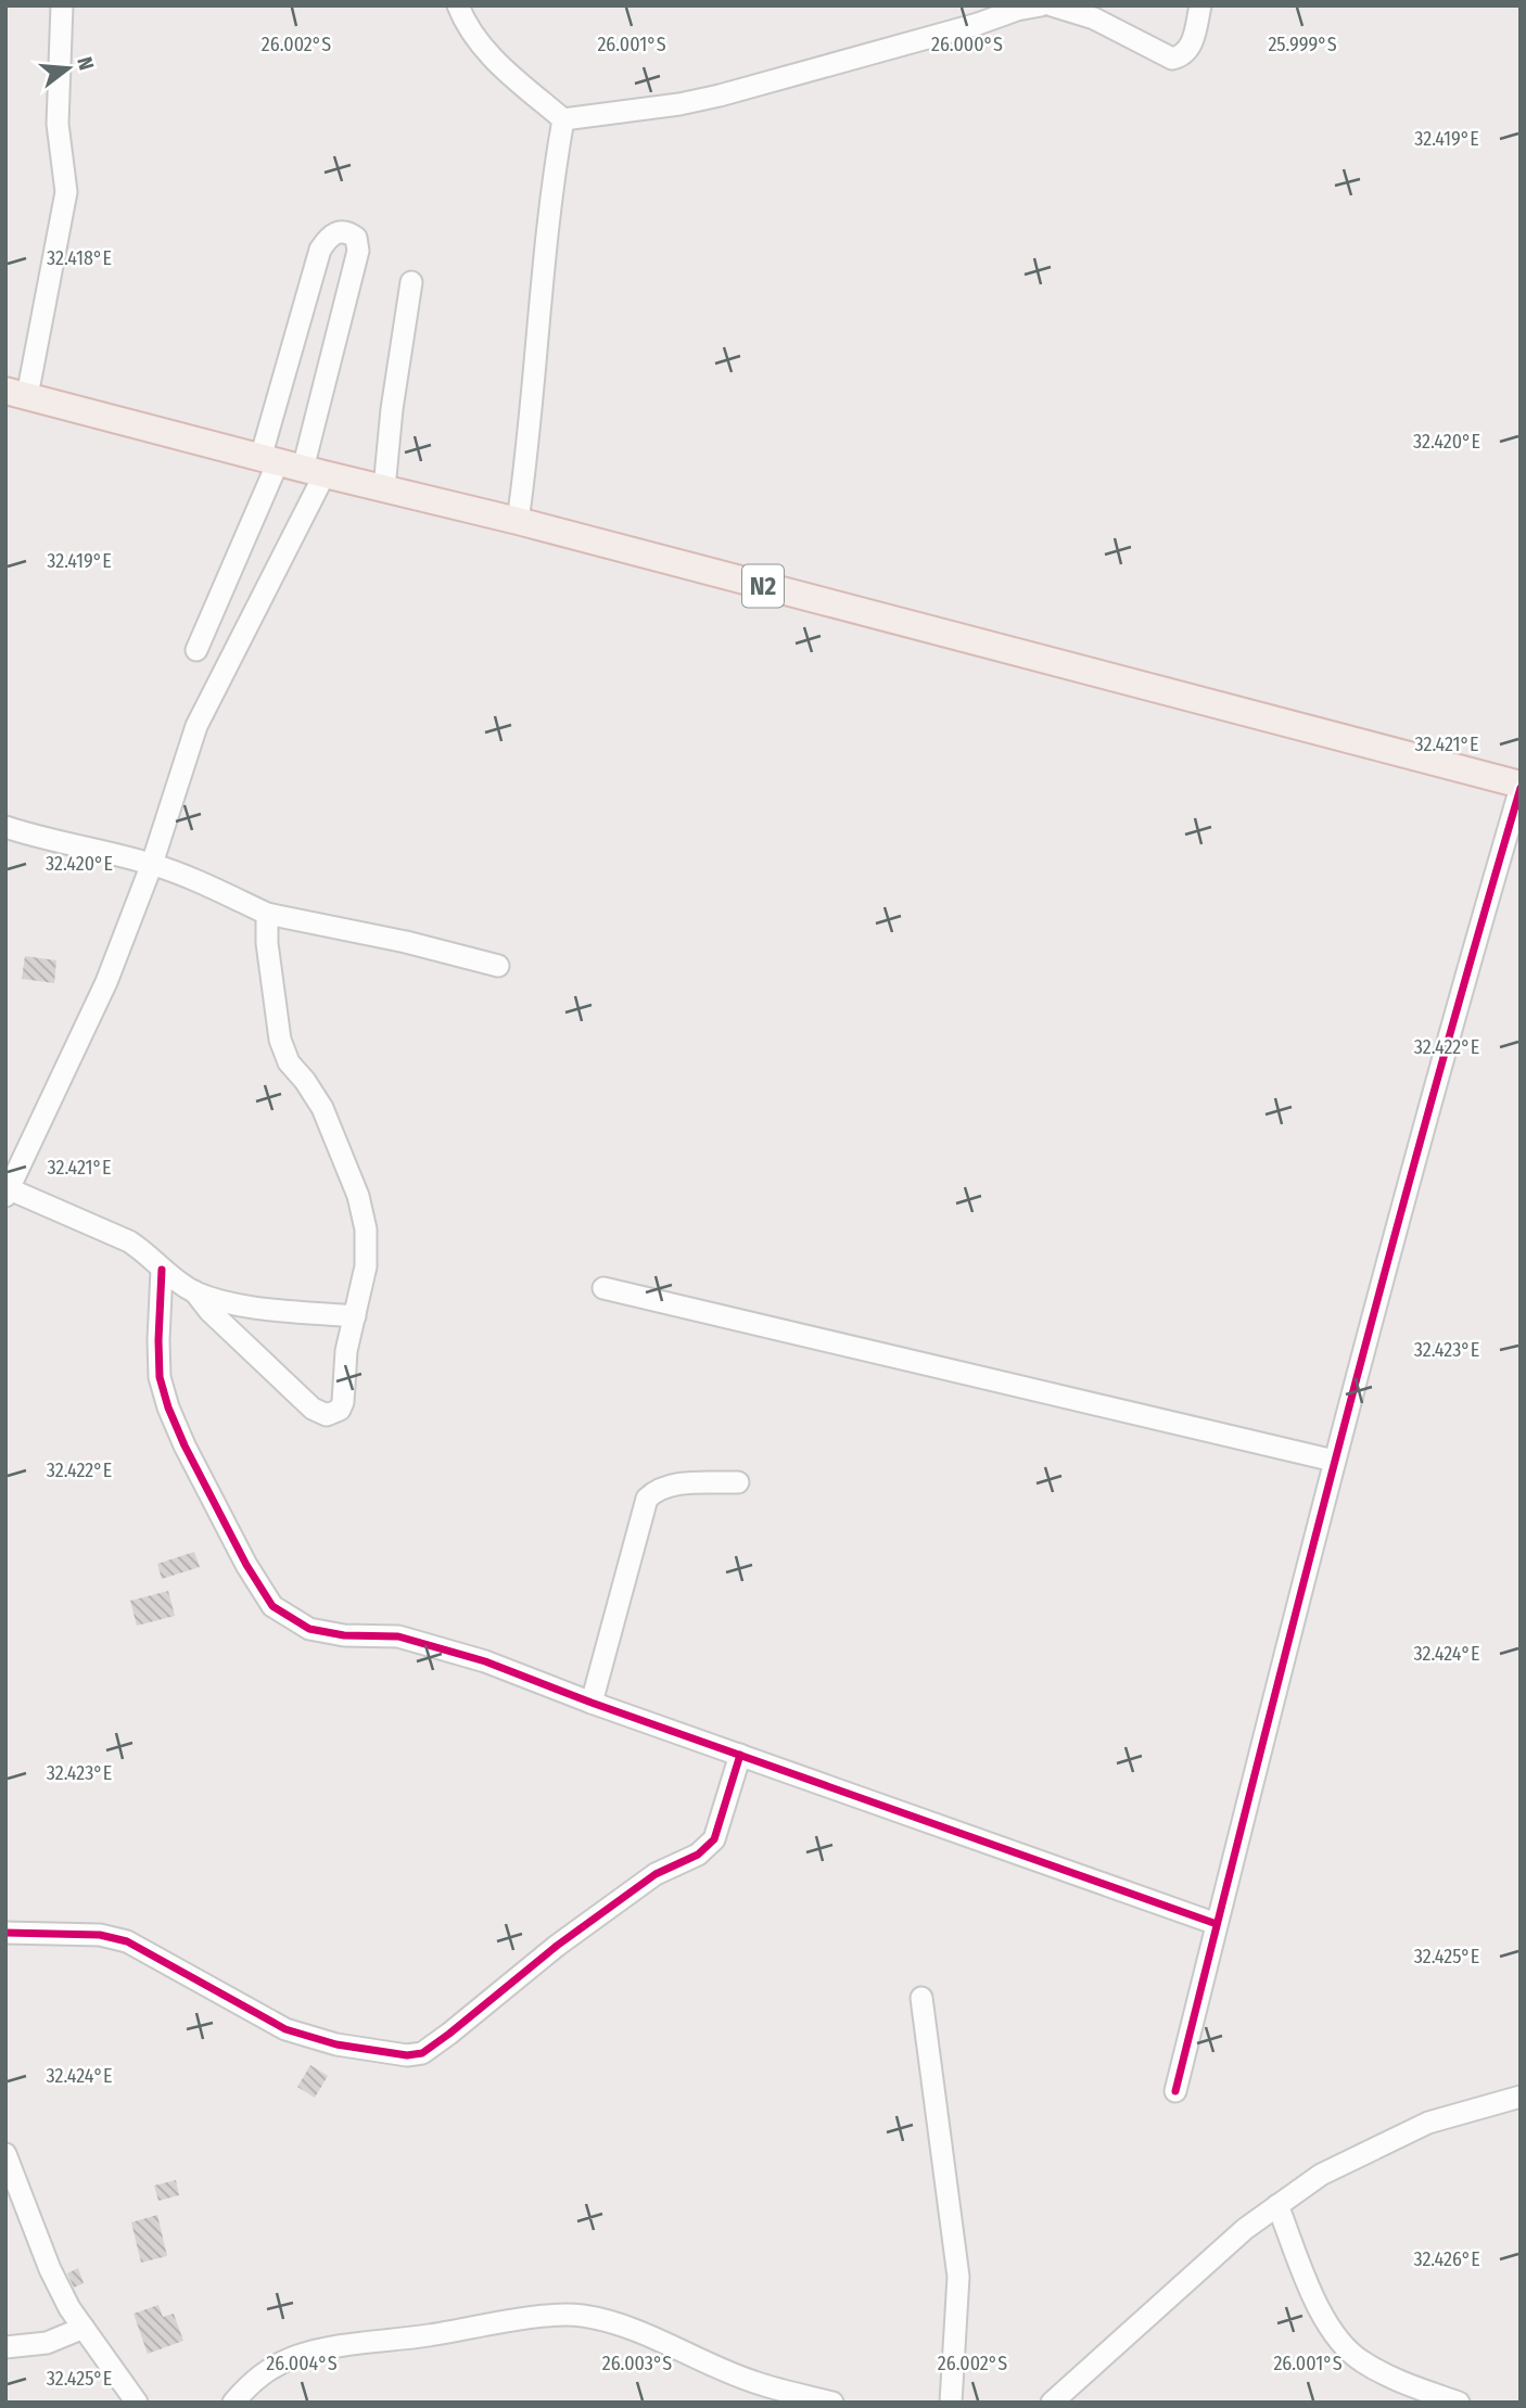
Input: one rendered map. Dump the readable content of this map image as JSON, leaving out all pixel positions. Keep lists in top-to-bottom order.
{
  "streets": {
    "main road": ["N2"]
  },
  "north": "right",
  "coordinates": [
    "26.002°S",
    "26.001°S",
    "26.000°S",
    "25.999°S",
    "32.419°E",
    "32.418°E",
    "32.420°E",
    "32.421°E",
    "32.422°E",
    "32.423°E",
    "32.424°E",
    "32.425°E",
    "32.426°E",
    "26.004°S",
    "26.003°S"
  ]
}
